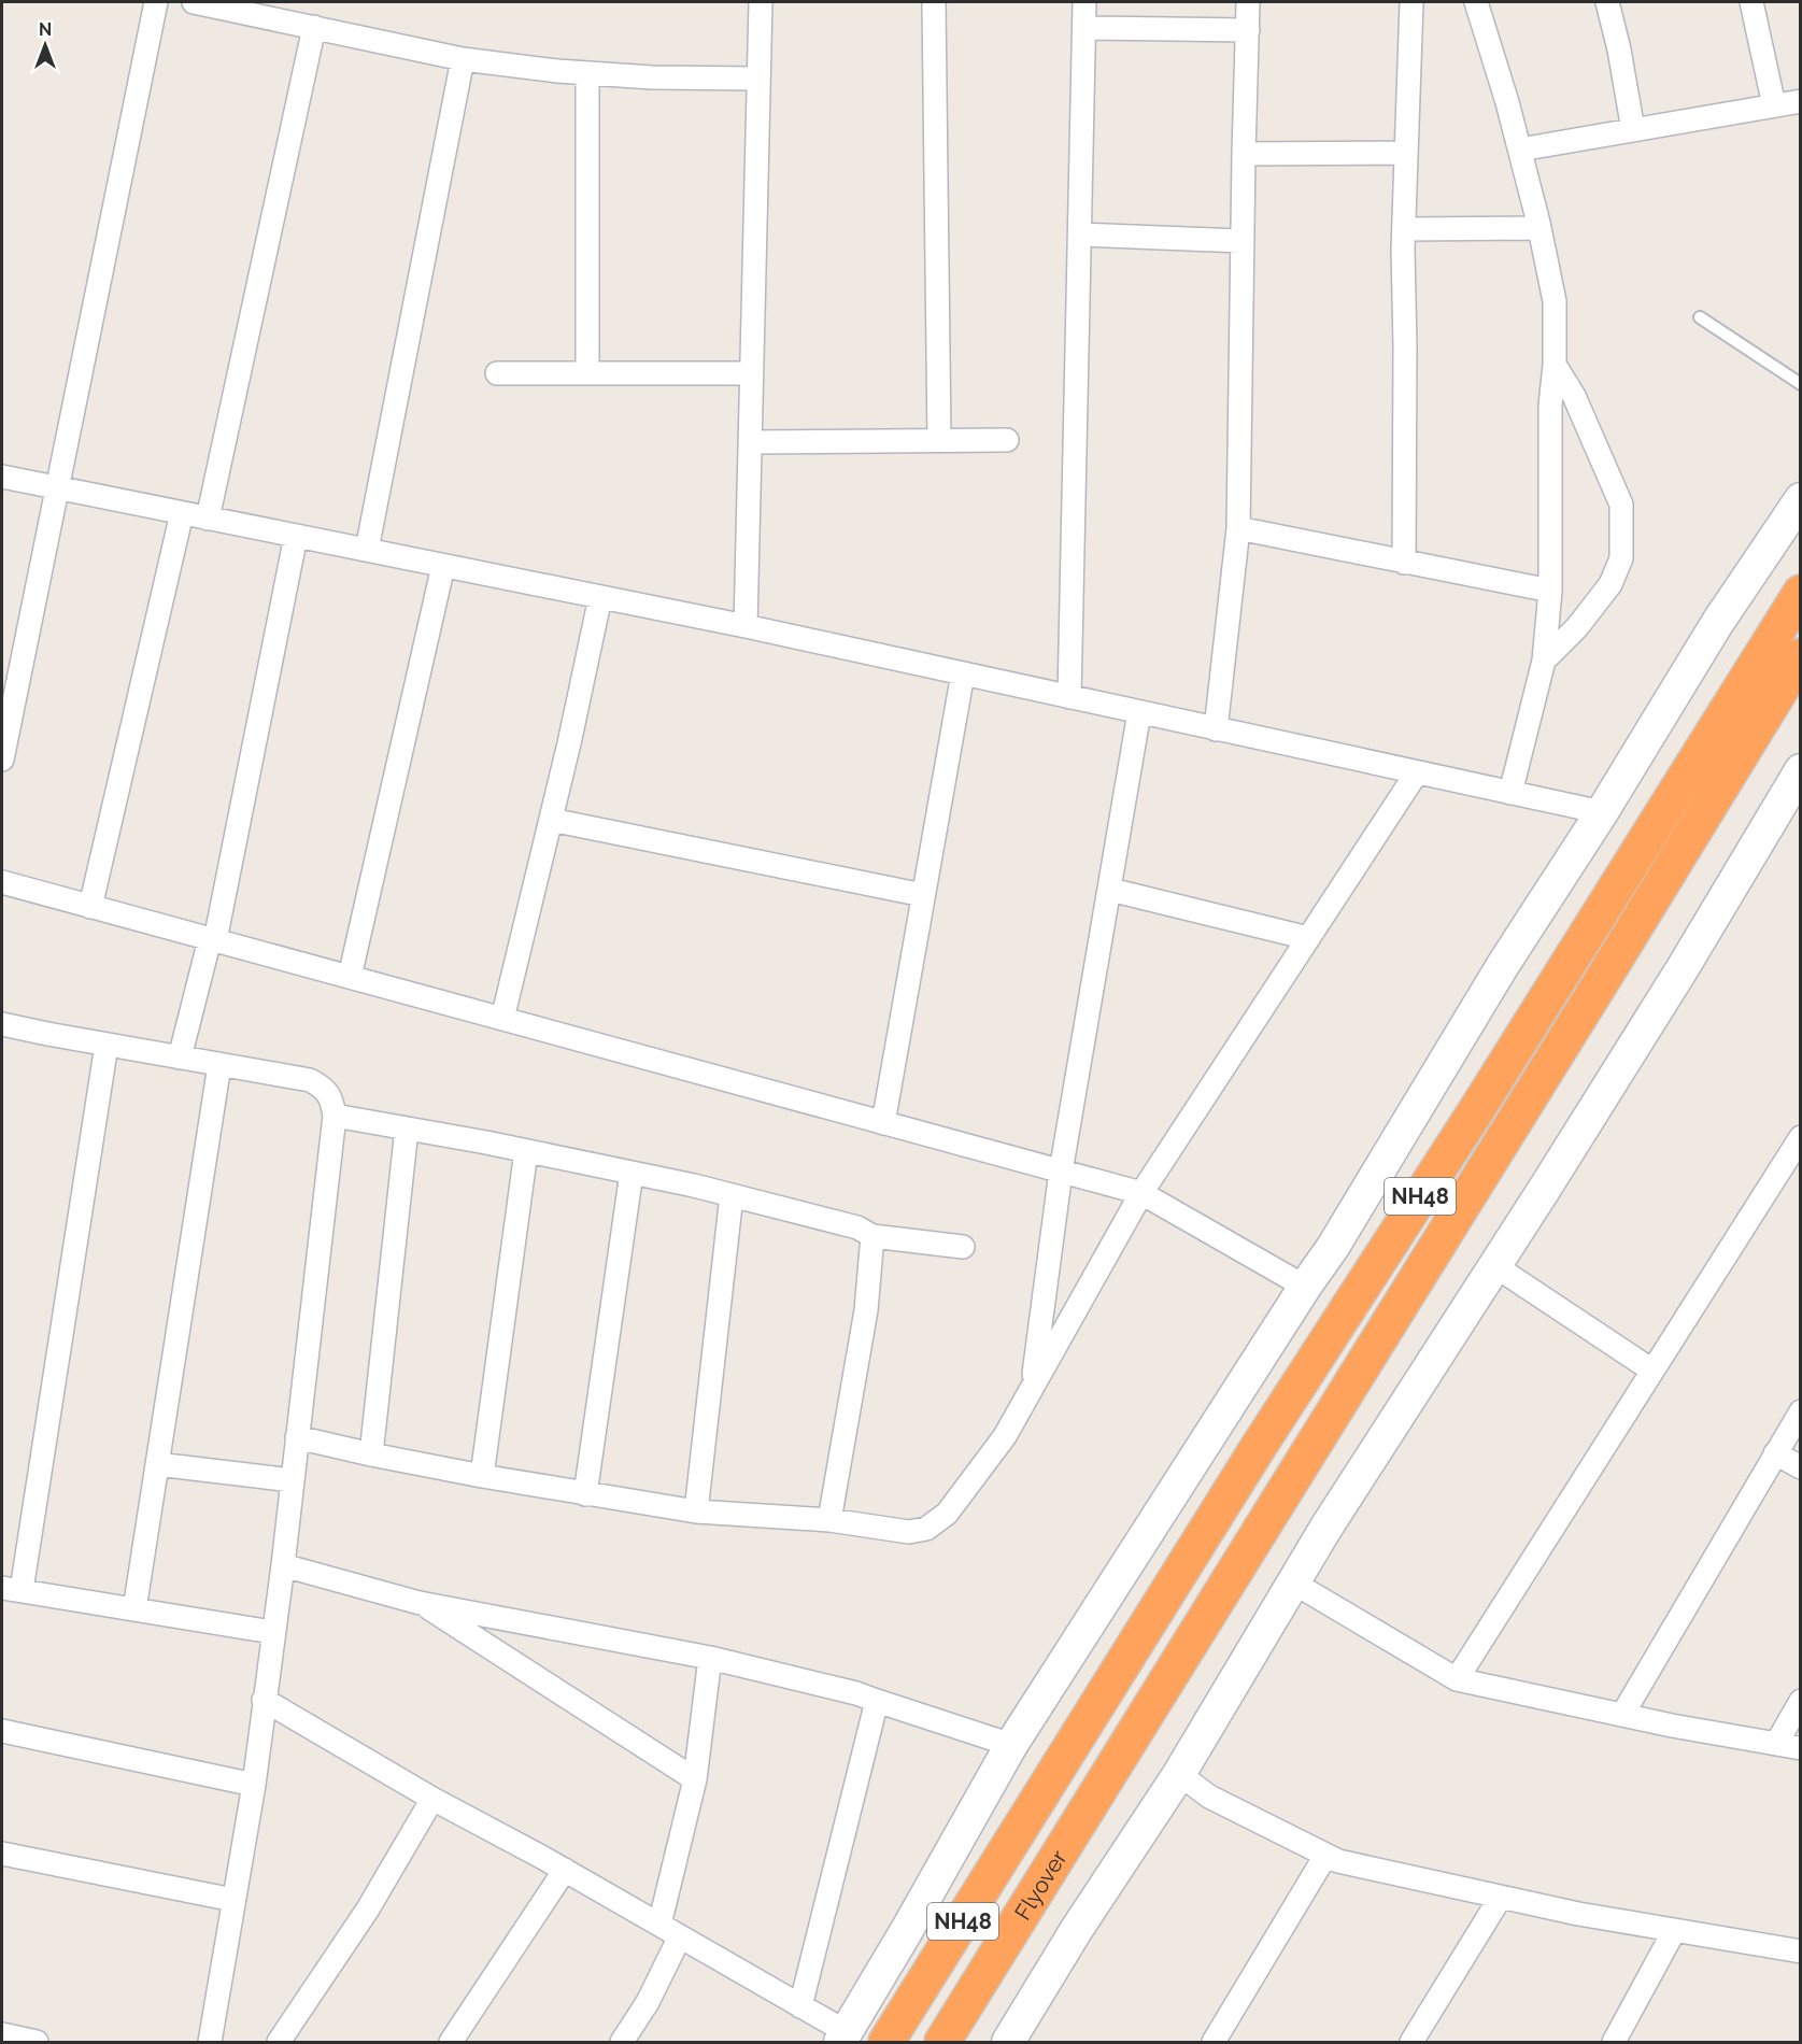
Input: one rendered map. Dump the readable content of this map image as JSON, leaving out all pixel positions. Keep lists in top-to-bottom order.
{
  "streets": {
    "highway": ["NH48", "Flyover"]
  },
  "north": "top"
}
